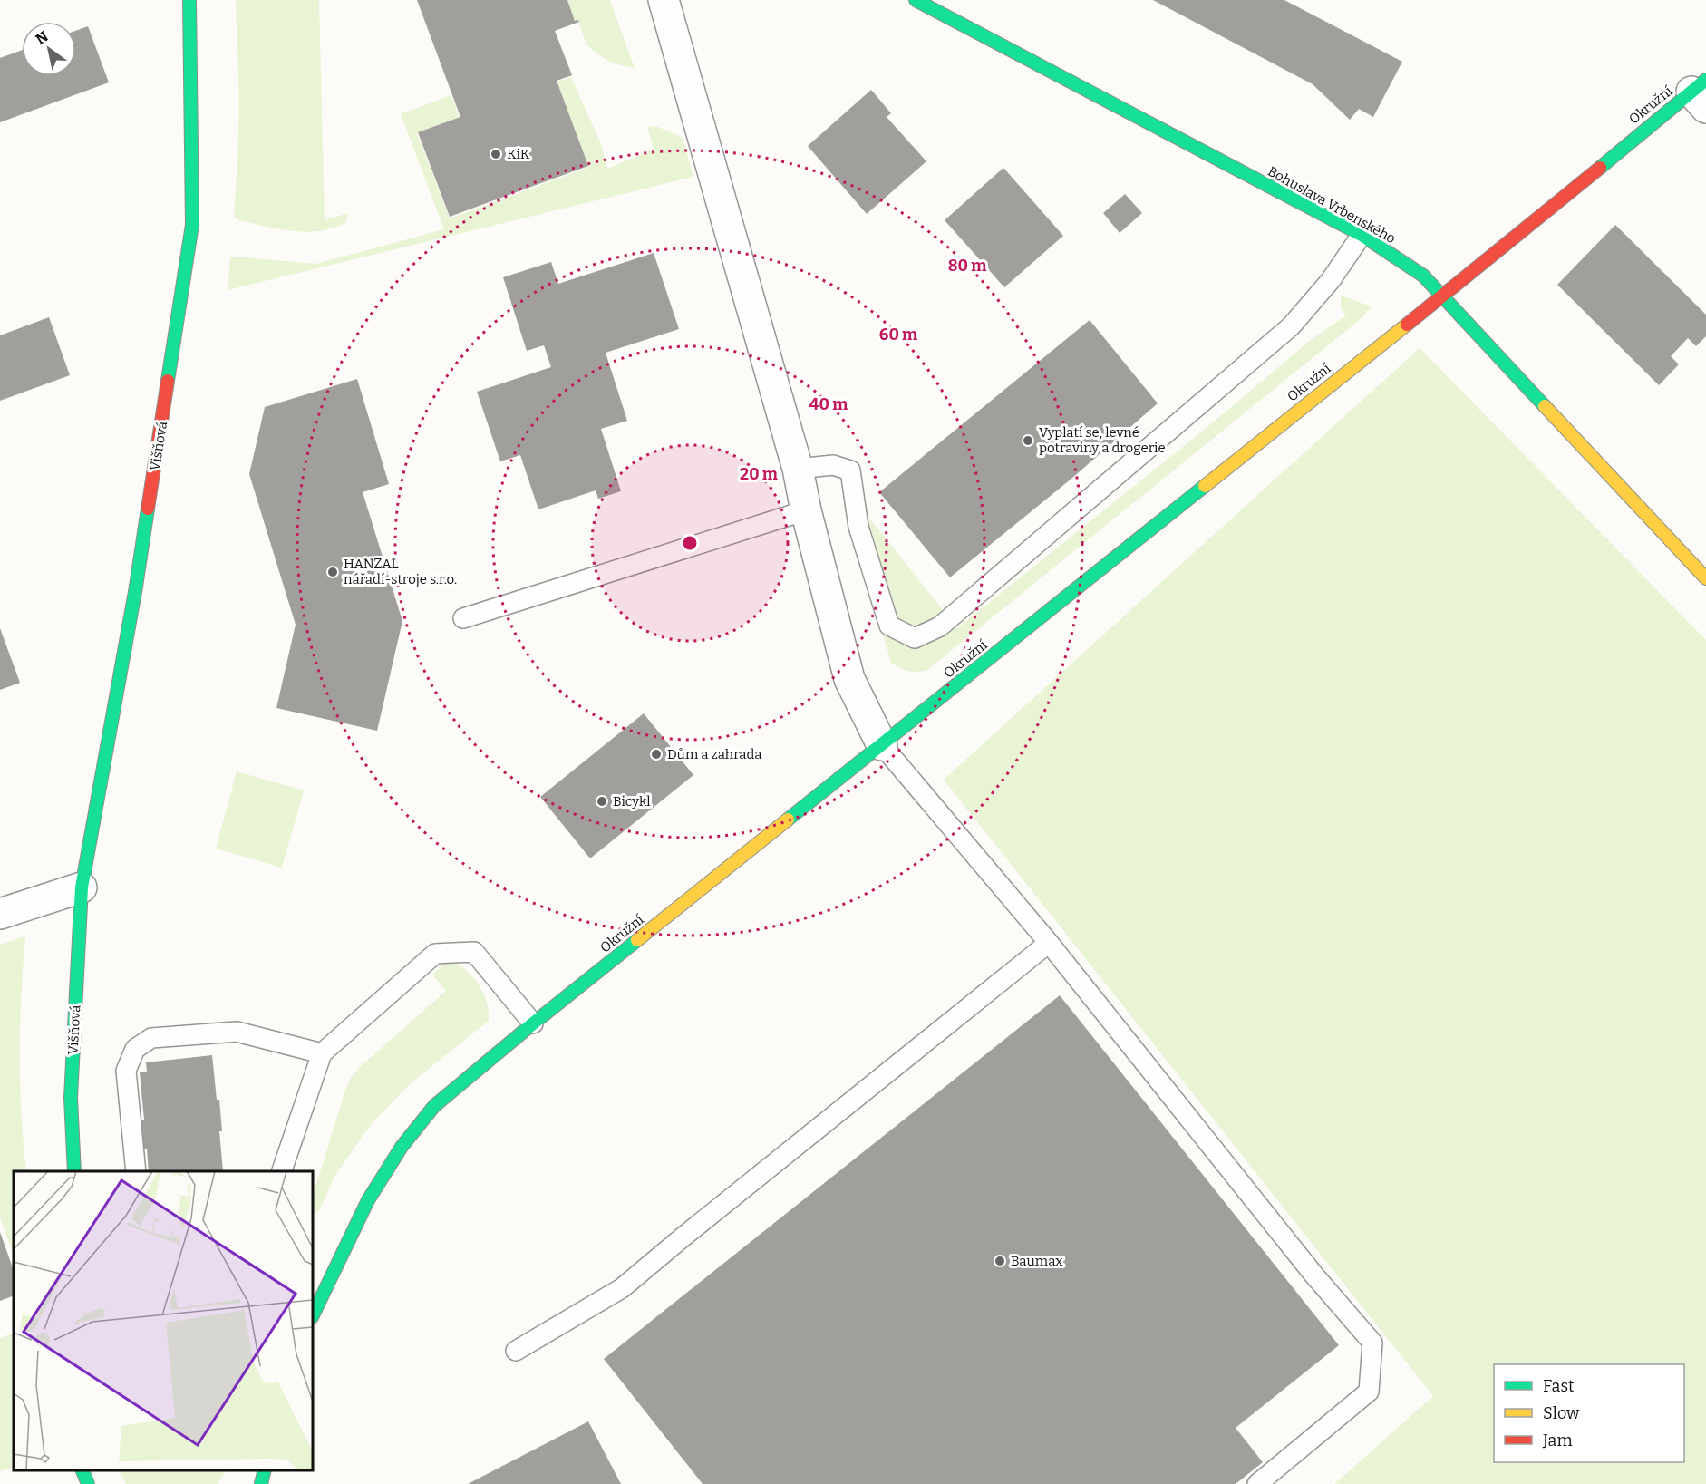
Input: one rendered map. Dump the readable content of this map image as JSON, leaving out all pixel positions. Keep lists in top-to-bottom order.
{
  "streets": {
    "street": ["Okružní", "Bohuslava Vrbenského", "Višňová"]
  },
  "crossings": [
    ["Okružní", "Bohuslava Vrbenského"]
  ],
  "places": [
    "KiK",
    "Vyplatí se, levné potraviny a drogerie",
    "HANZAL nářadí-stroje s.r.o.",
    "Dům a zahrada",
    "Bicykl",
    "Baumax"
  ],
  "legend": ["Fast", "Slow", "Jam"],
  "north": "top left",
  "rings": [
    "80 m",
    "60 m",
    "40 m",
    "20 m"
  ]
}
